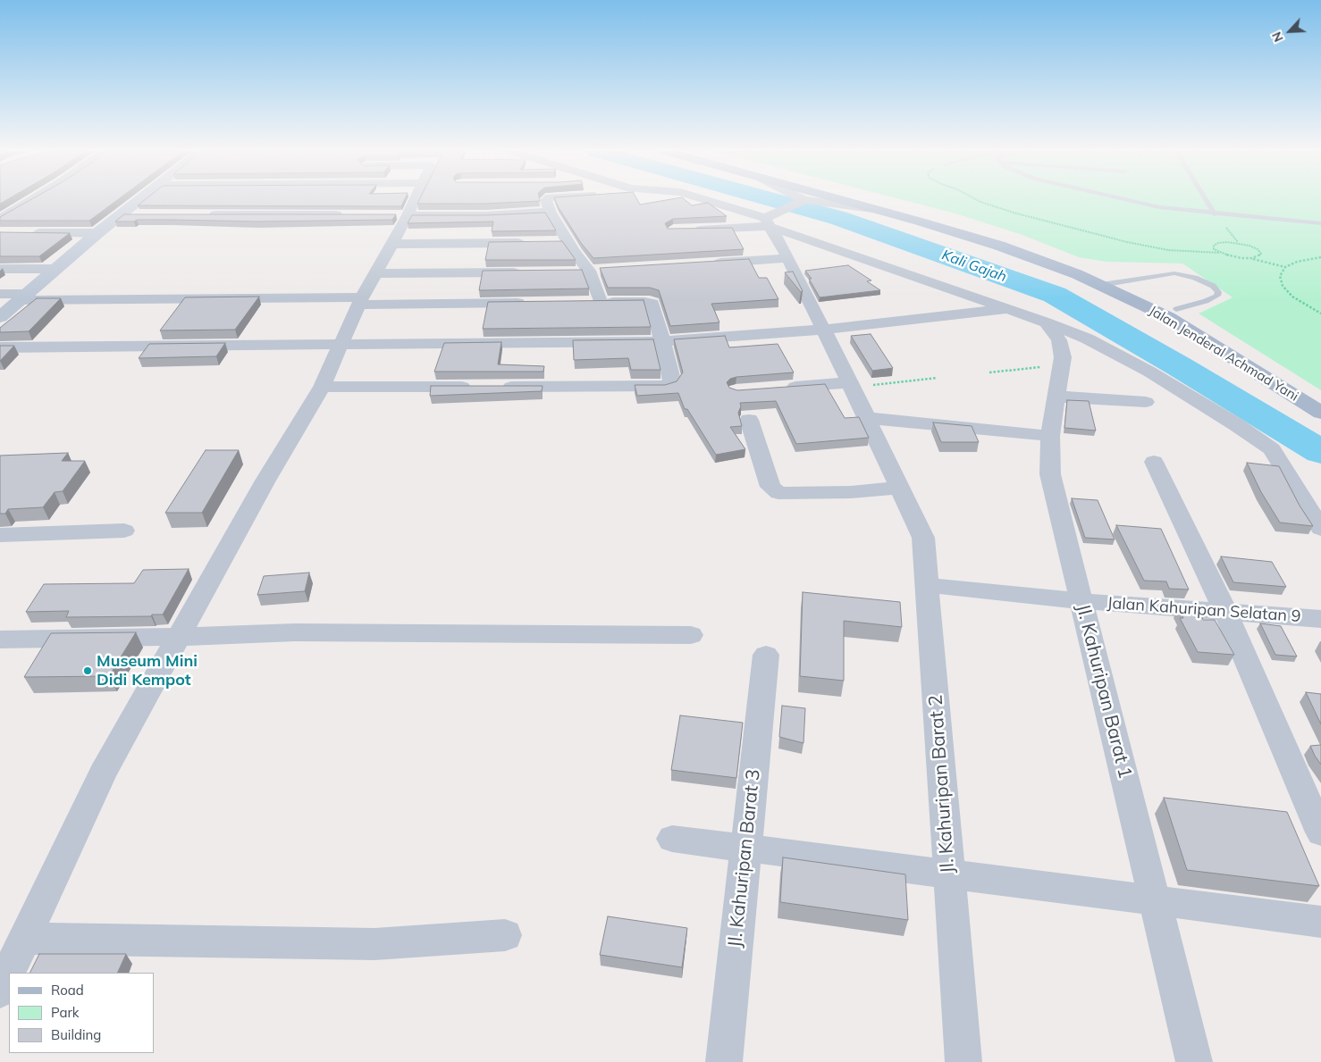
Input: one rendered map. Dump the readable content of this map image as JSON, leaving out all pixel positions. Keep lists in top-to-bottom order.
{
  "streets": {
    "main road": ["Jalan Jenderal Achmad Yani"],
    "street": [
      "Jalan Kahuripan Selatan 9",
      "Jl. Kahuripan Barat 1",
      "Jl. Kahuripan Barat 2",
      "Jl. Kahuripan Barat 3"
    ]
  },
  "crossings": [
    ["Jalan Kahuripan Selatan 9", "Jl. Kahuripan Barat 1"],
    ["Jalan Kahuripan Selatan 9", "Jl. Kahuripan Barat 2"]
  ],
  "water": ["Kali Gajah"],
  "places": ["Museum Mini Didi Kempot"],
  "legend": ["Road", "Park", "Building"],
  "north": "bottom left"
}
